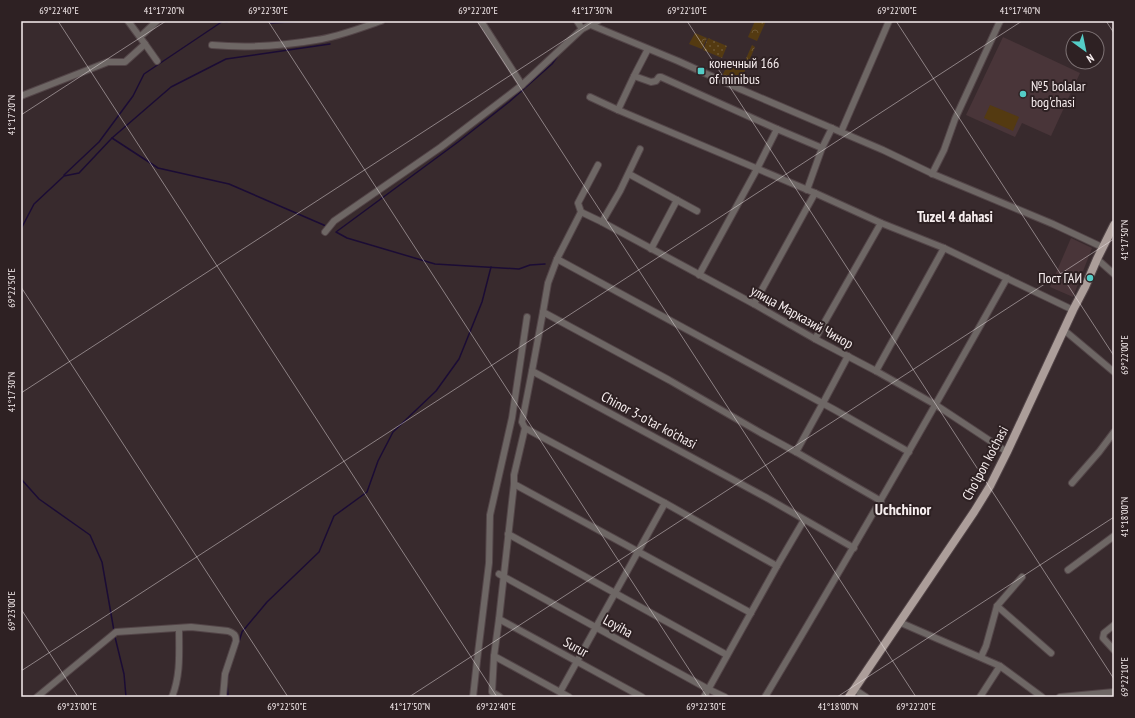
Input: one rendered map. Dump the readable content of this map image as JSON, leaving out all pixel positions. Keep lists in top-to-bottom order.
{
  "streets": {
    "main road": ["Cho'lpon ko'chasi"],
    "street": [
      "улица Марказий Чинор",
      "Chinor 3-o'tar ko'chasi",
      "Loyiha",
      "Surur"
    ]
  },
  "crossings": [
    ["улица Марказий Чинор", "Cho'lpon ko'chasi"]
  ],
  "districts": ["Tuzel 4 dahasi", "Uchchinor"],
  "places": {
    "transit": ["конечный 166 of minibus"],
    "other": ["№5 bolalar bog'chasi", "Пост ГАИ"]
  },
  "north": "bottom right",
  "coordinates": [
    "69°22'40\"E",
    "41°17'20\"N",
    "69°22'30\"E",
    "69°22'20\"E",
    "41°17'30\"N",
    "69°22'10\"E",
    "69°22'00\"E",
    "41°17'40\"N",
    "41°17'50\"N",
    "69°22'50\"E",
    "41°18'00\"N",
    "69°23'00\"E"
  ]
}
